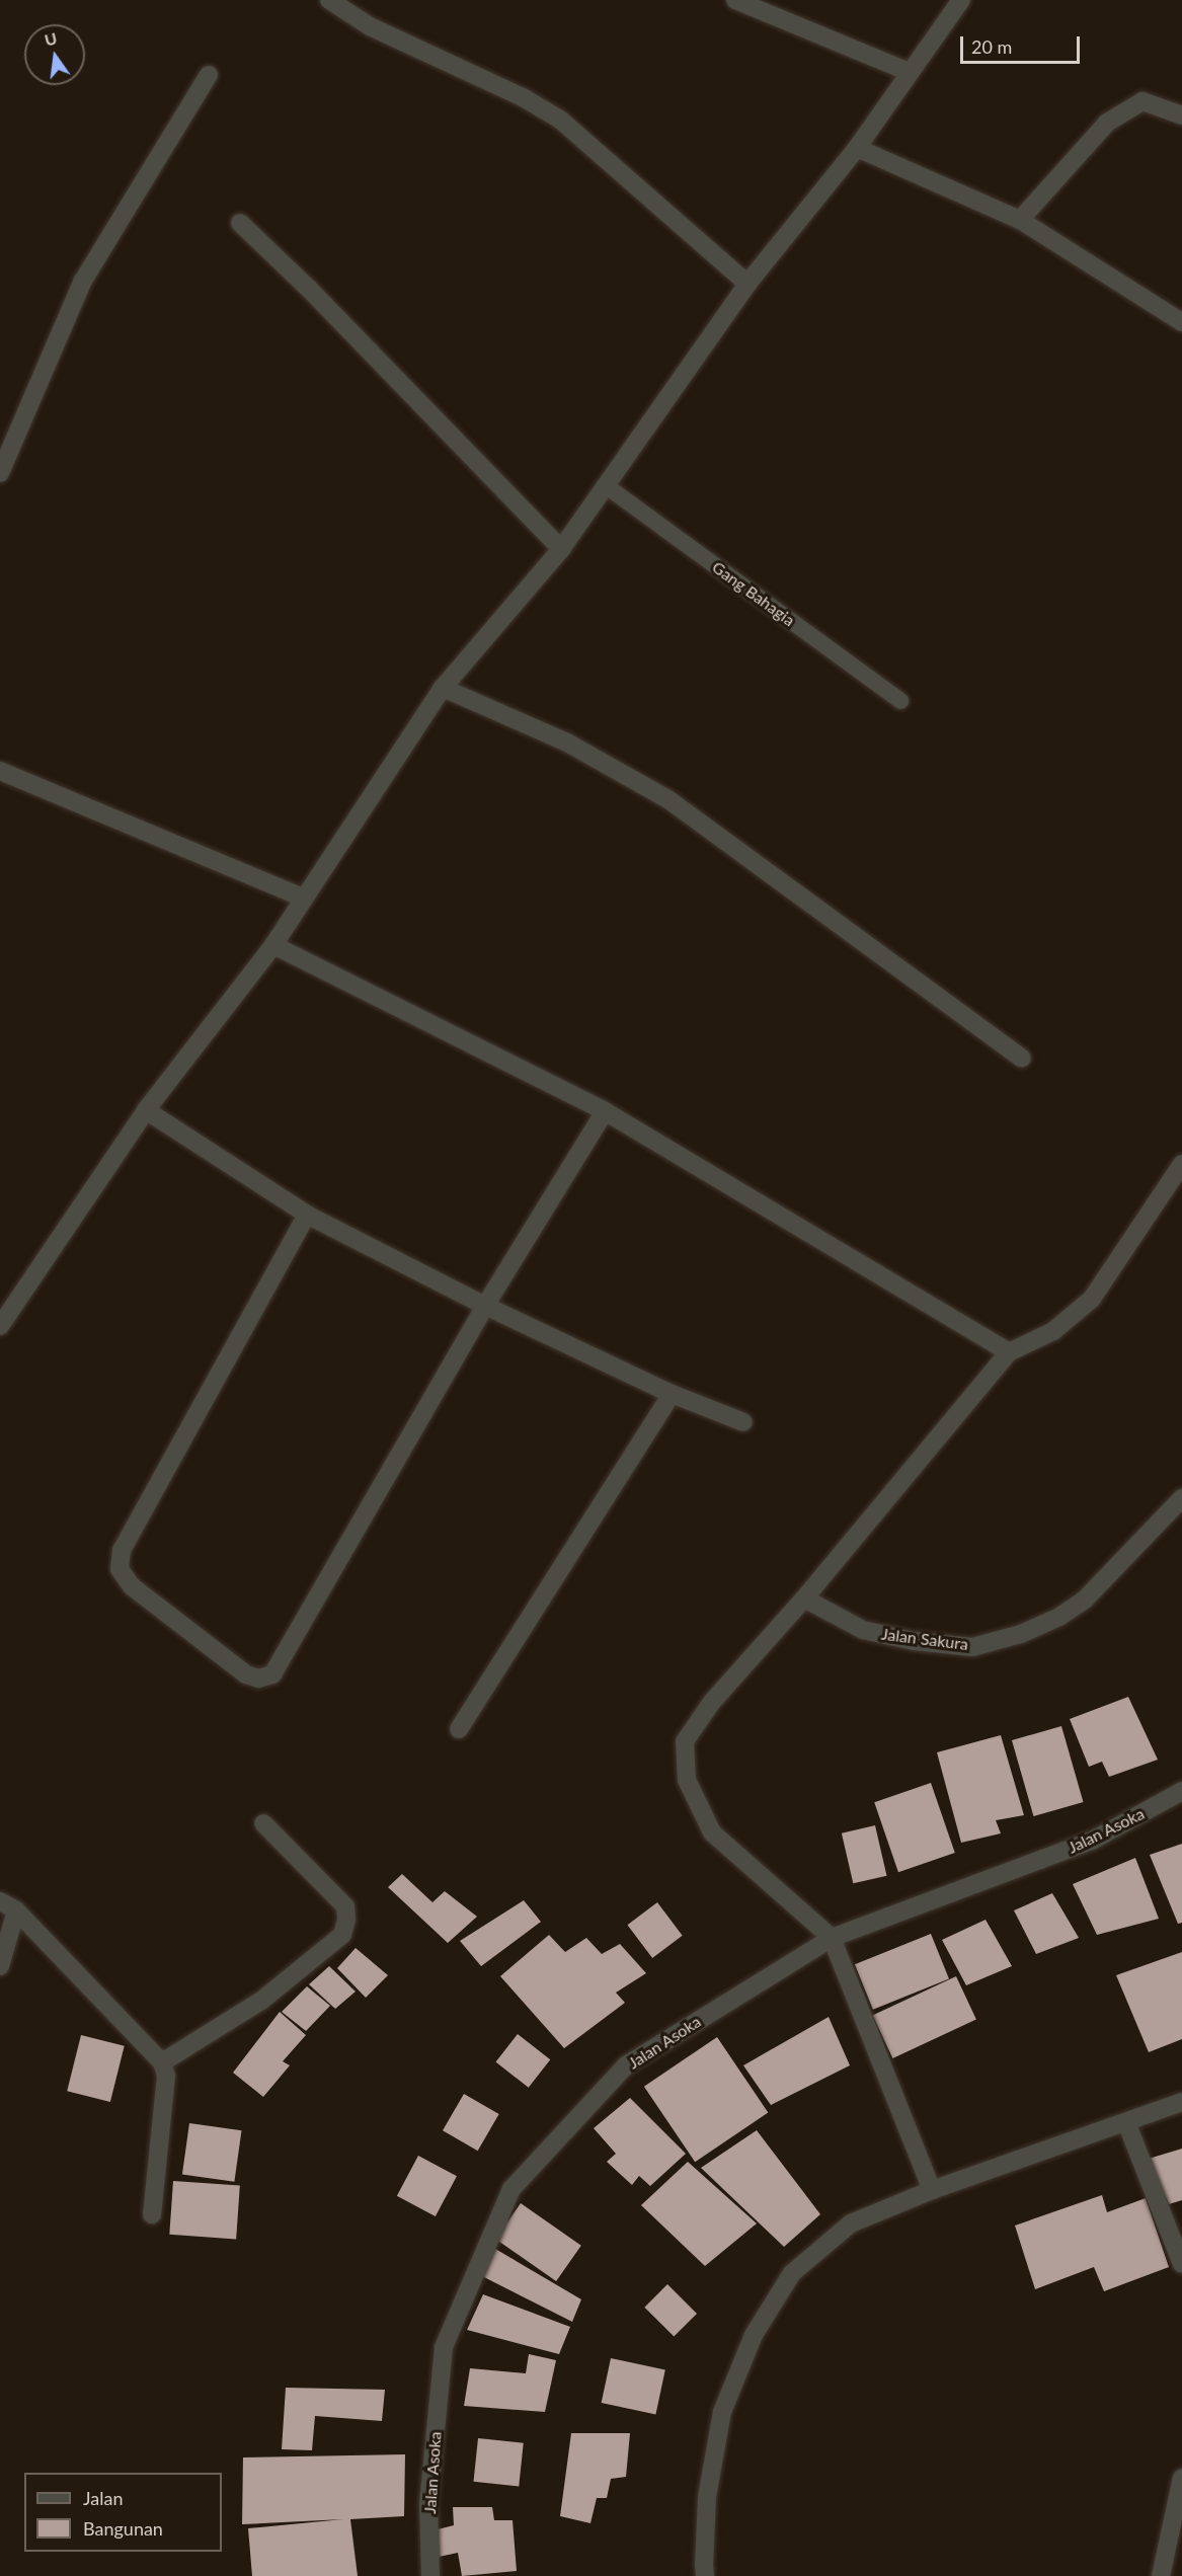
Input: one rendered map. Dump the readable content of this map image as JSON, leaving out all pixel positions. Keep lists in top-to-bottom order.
{
  "streets": {
    "street": ["Jalan Sakura", "Jalan Asoka"],
    "lane": ["Gang Bahagia"]
  },
  "legend": ["Jalan", "Bangunan"],
  "scale_bar": "20 m",
  "north": "top"
}
